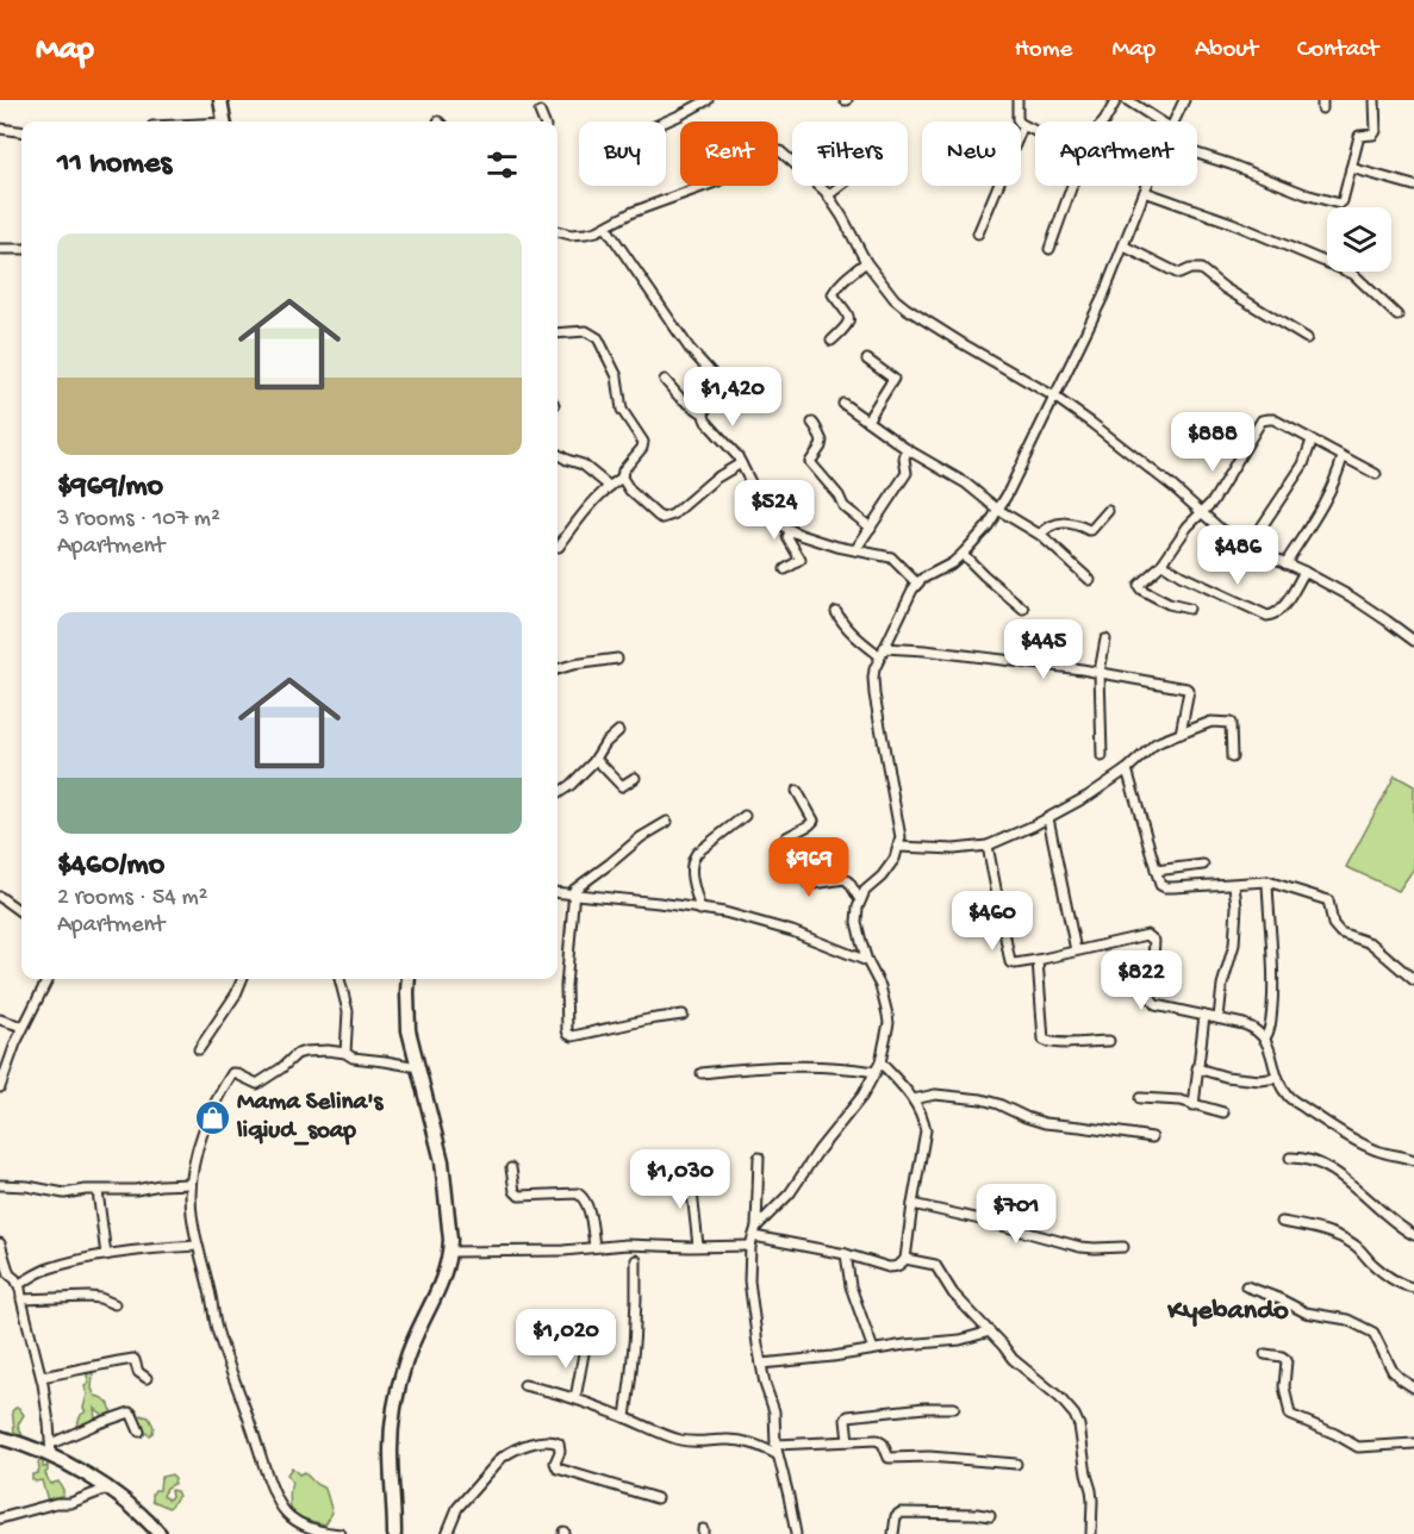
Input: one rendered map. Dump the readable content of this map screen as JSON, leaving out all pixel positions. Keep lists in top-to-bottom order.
{
  "districts": ["Kyebando"],
  "places": {
    "shop": ["Mama Selina's liqiud_soap"]
  },
  "page": {
    "header": "Map",
    "nav": [
      "Home",
      "Map",
      "About",
      "Contact"
    ],
    "chip": [
      "Buy",
      "Rent",
      "Filters",
      "New",
      "Apartment"
    ],
    "heading": "11 homes",
    "list": [
      {
        "name": "$969/mo",
        "note": "3 rooms · 107 m² · Apartment"
      },
      {
        "name": "$460/mo",
        "note": "2 rooms · 54 m² · Apartment"
      }
    ],
    "price": [
      "$1,420",
      "$888",
      "$524",
      "$486",
      "$445",
      "$969",
      "$460",
      "$822",
      "$1,030",
      "$701",
      "$1,020"
    ]
  }
}
